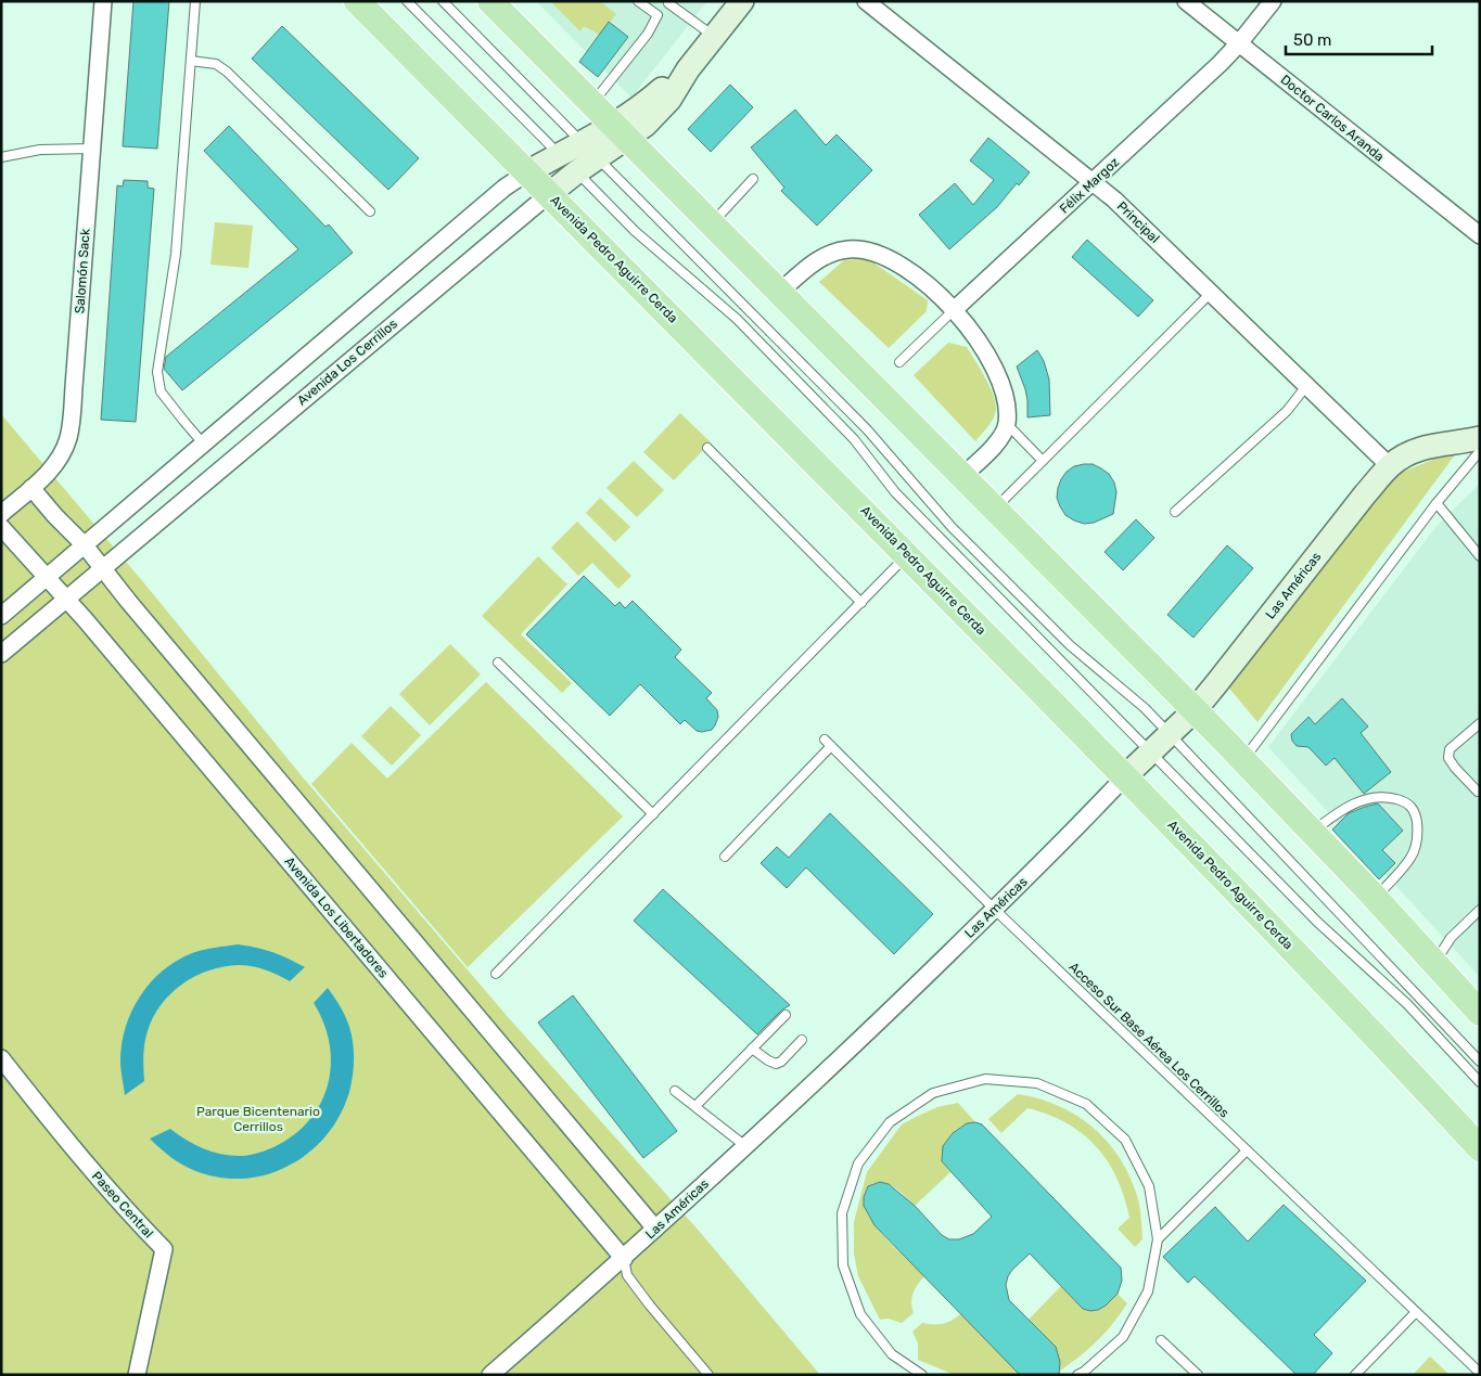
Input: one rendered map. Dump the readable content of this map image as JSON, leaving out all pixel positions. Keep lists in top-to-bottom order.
{
  "streets": {
    "main road": ["Avenida Pedro Aguirre Cerda"],
    "street": [
      "Doctor Carlos Aranda",
      "Félix Margoz",
      "Principal",
      "Salomón Sack",
      "Avenida Los Cerrillos",
      "Las Américas",
      "Avenida Los Libertadores",
      "Paseo Central"
    ],
    "lane": ["Acceso Sur Base Aérea Los Cerrillos"]
  },
  "crossings": [
    ["Doctor Carlos Aranda", "Félix Margoz"],
    ["Félix Margoz", "Principal"],
    ["Principal", "Las Américas"],
    ["Avenida Pedro Aguirre Cerda", "Avenida Los Cerrillos"],
    ["Avenida Pedro Aguirre Cerda", "Las Américas"],
    ["Avenida Los Cerrillos", "Avenida Los Libertadores"],
    ["Las Américas", "Avenida Los Libertadores"],
    ["Las Américas", "Acceso Sur Base Aérea Los Cerrillos"]
  ],
  "parks": ["Parque Bicentenario Cerrillos"],
  "scale_bar": "50 m"
}
